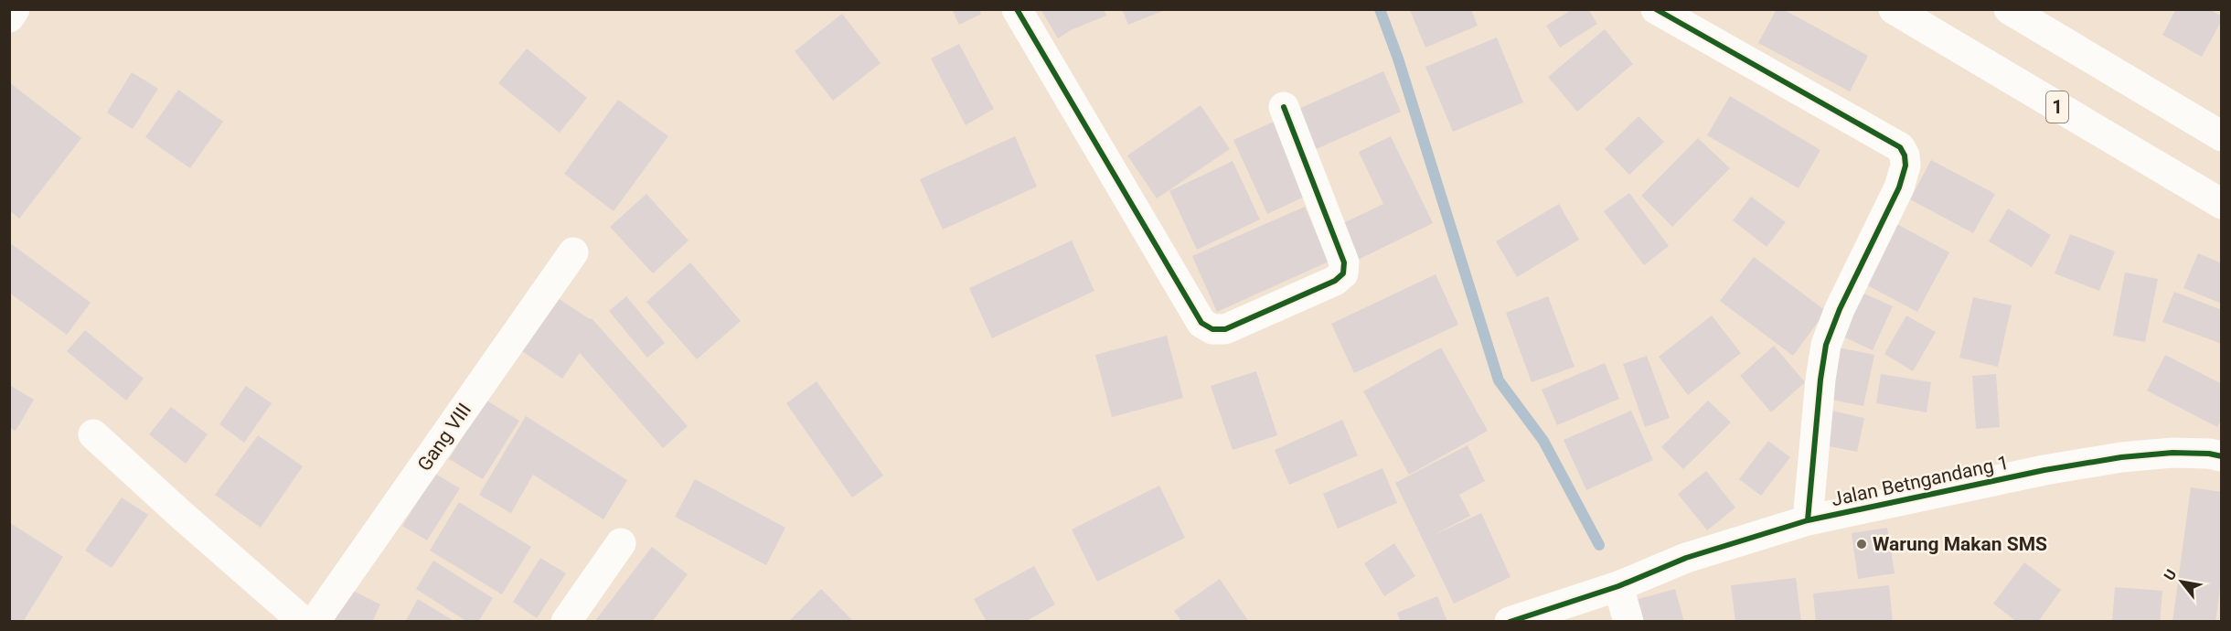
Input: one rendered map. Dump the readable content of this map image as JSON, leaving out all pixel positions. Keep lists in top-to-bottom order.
{
  "streets": {
    "main road": ["1", "Gang VIII", "Jalan Betngandang 1"]
  },
  "places": ["Warung Makan SMS"],
  "north": "top left"
}
